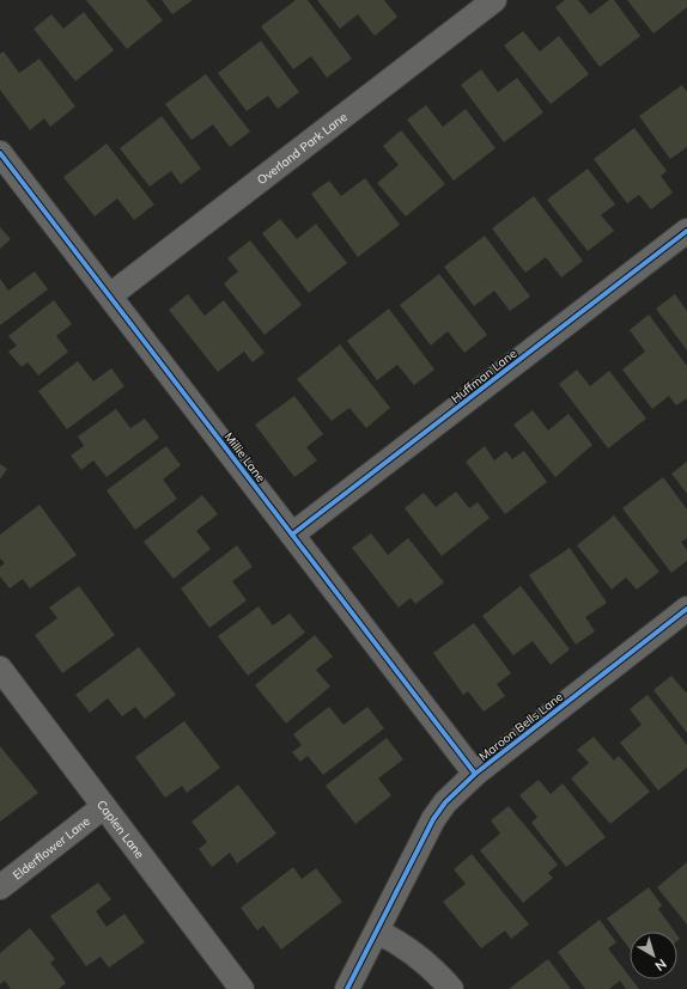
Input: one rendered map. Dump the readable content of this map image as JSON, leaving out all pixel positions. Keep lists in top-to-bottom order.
{
  "streets": {
    "street": [
      "Overland Park Lane",
      "Huffman Lane",
      "Millie Lane",
      "Maroon Bells Lane",
      "Caplen Lane",
      "Elderflower Lane"
    ]
  },
  "crossings": [
    ["Overland Park Lane", "Millie Lane"],
    ["Huffman Lane", "Millie Lane"],
    ["Millie Lane", "Maroon Bells Lane"],
    ["Caplen Lane", "Elderflower Lane"]
  ],
  "north": "bottom right"
}
